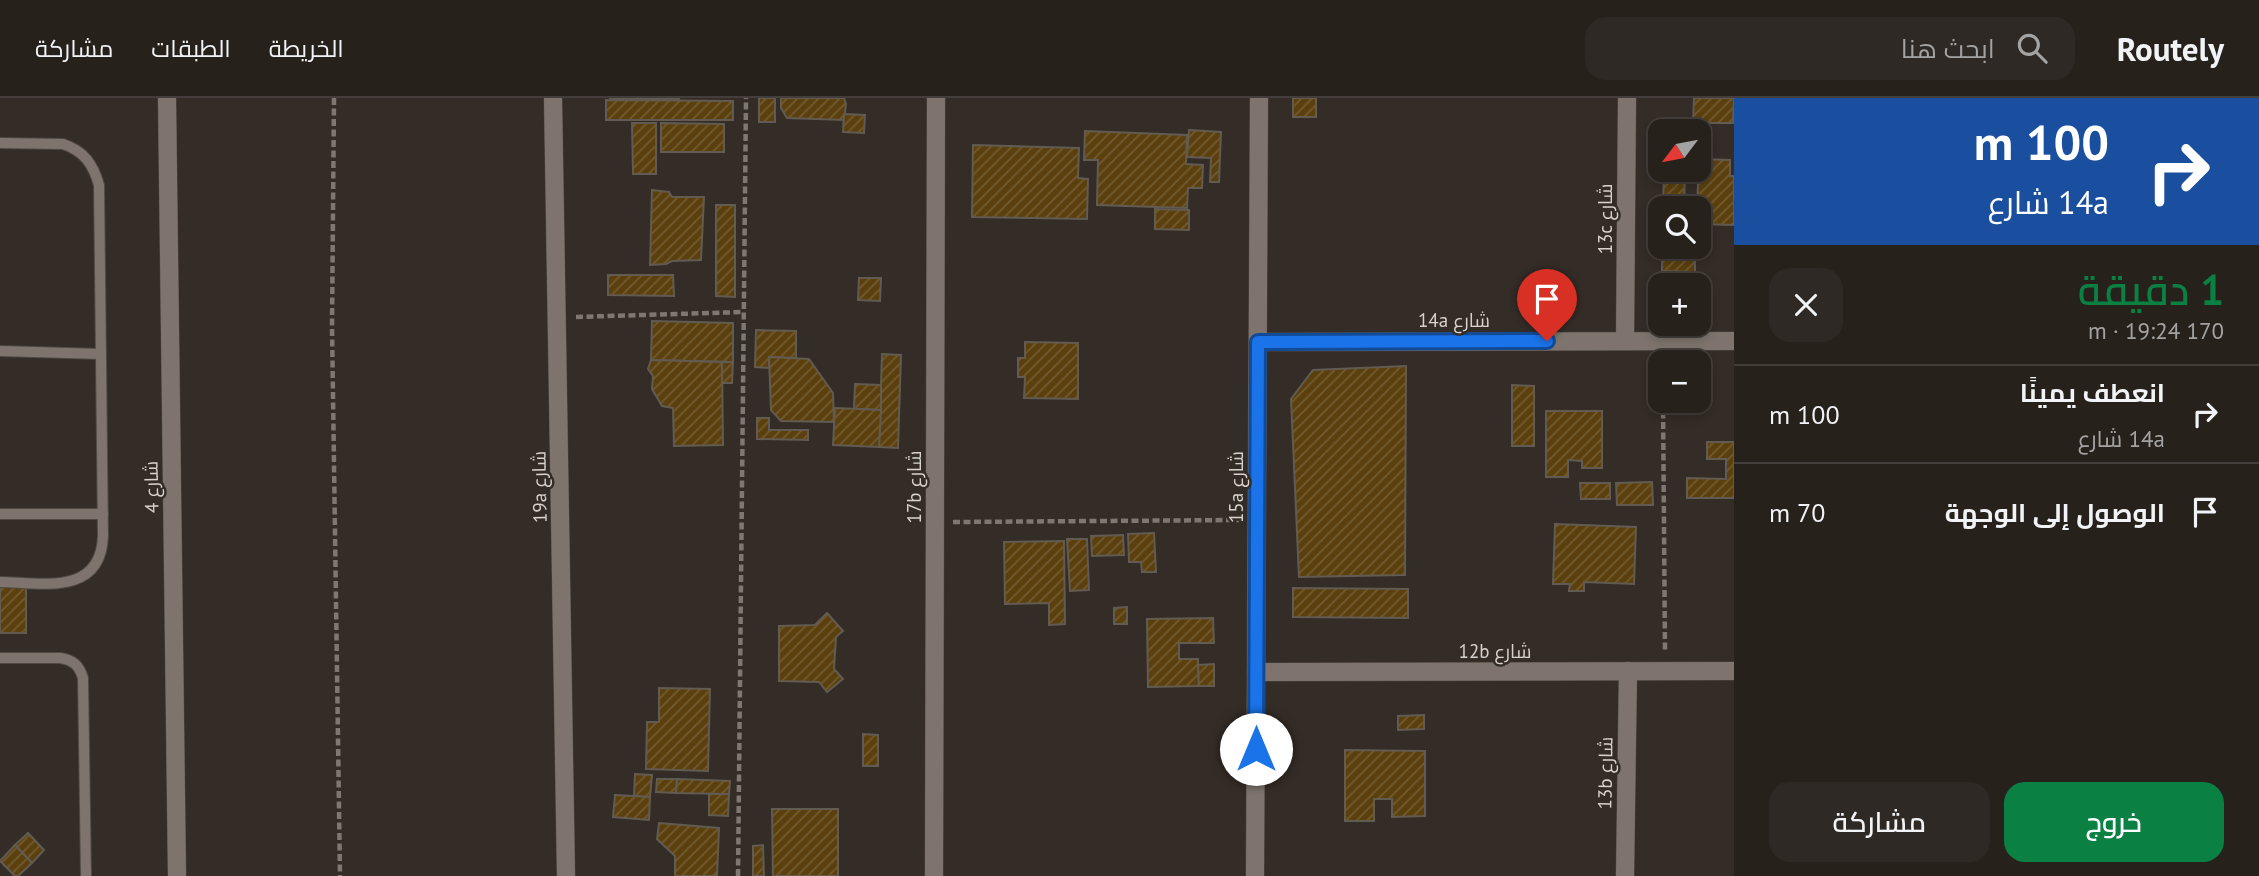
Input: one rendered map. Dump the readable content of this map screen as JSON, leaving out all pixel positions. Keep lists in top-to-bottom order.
{
  "streets": {
    "street": [
      "13c شارع",
      "14a شارع",
      "شارع 4",
      "19a شارع",
      "17b شارع",
      "15a شارع",
      "12b شارع",
      "13b شارع"
    ]
  },
  "crossings": [
    ["13c شارع", "14a شارع"],
    ["14a شارع", "15a شارع"],
    ["15a شارع", "12b شارع"],
    ["12b شارع", "13b شارع"]
  ],
  "north": "bottom left",
  "page": {
    "header": "Routely",
    "search": "ابحث هنا",
    "nav": ["الخريطة", "الطبقات", "مشاركة"],
    "turn": ["100 m", "14a شارع"],
    "map_buttons": ["+", "−"],
    "heading": ["1 دقيقة", "170 m · 19:24"],
    "list": [
      {
        "name": "انعطف يمينًا",
        "note": "14a شارع",
        "value": "100 m"
      },
      {
        "name": "الوصول إلى الوجهة",
        "value": "70 m"
      }
    ],
    "buttons": ["خروج", "مشاركة"]
  }
}
